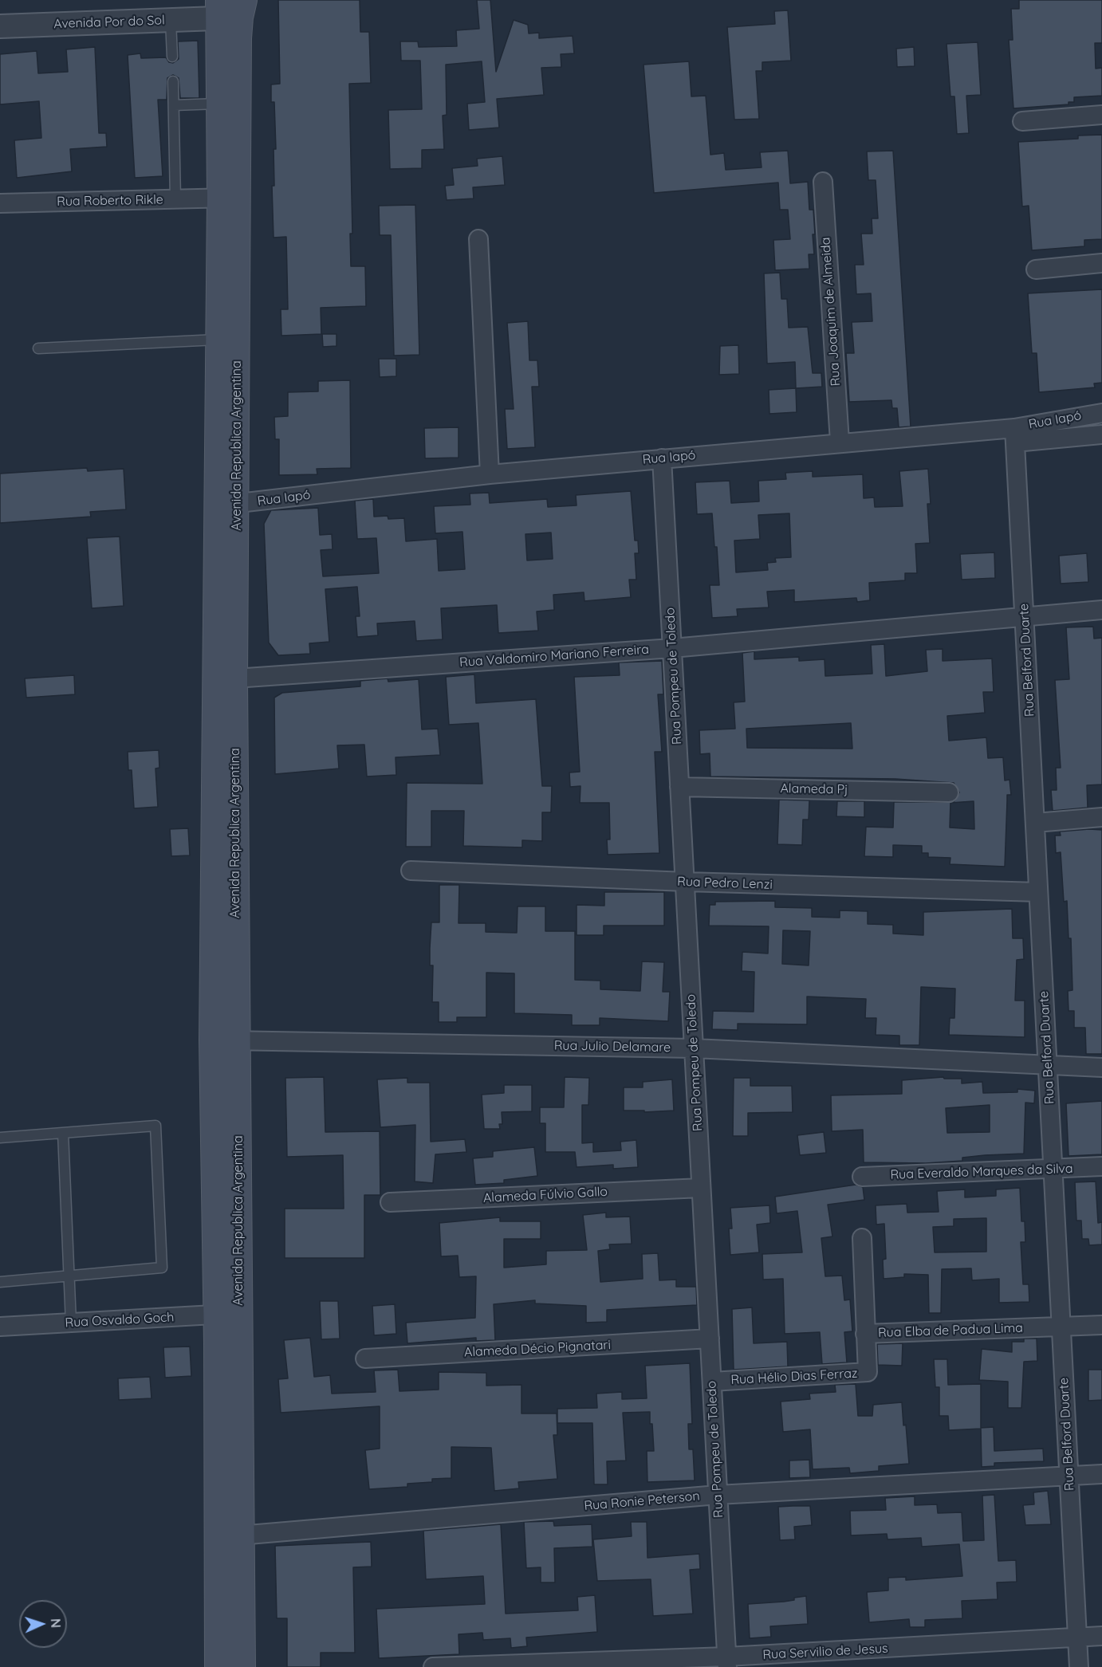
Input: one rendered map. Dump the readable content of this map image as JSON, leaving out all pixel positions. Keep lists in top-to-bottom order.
{
  "streets": {
    "main road": ["Avenida Republica Argentina"],
    "street": [
      "Avenida Por do Sol",
      "Rua Roberto Rikle",
      "Rua Joaquim de Almeida",
      "Rua Iapó",
      "Rua Valdomiro Mariano Ferreira",
      "Rua Belford Duarte",
      "Rua Pompeu de Toledo",
      "Alameda Pj",
      "Rua Pedro Lenzi",
      "Rua Julio Delamare",
      "Rua Everaldo Marques da Silva",
      "Alameda Fúlvio Gallo",
      "Rua Osvaldo Goch",
      "Rua Elba de Padua Lima",
      "Alameda Décio Pignatari",
      "Rua Hélio Dias Ferraz",
      "Rua Ronie Peterson",
      "Rua Servilio de Jesus"
    ]
  },
  "crossings": [
    ["Avenida Por do Sol", "Avenida Republica Argentina"],
    ["Rua Roberto Rikle", "Avenida Republica Argentina"],
    ["Rua Joaquim de Almeida", "Rua Iapó"],
    ["Rua Iapó", "Avenida Republica Argentina"],
    ["Rua Iapó", "Rua Belford Duarte"],
    ["Rua Iapó", "Rua Pompeu de Toledo"],
    ["Avenida Republica Argentina", "Rua Valdomiro Mariano Ferreira"],
    ["Avenida Republica Argentina", "Rua Julio Delamare"],
    ["Avenida Republica Argentina", "Rua Osvaldo Goch"],
    ["Avenida Republica Argentina", "Rua Ronie Peterson"],
    ["Rua Valdomiro Mariano Ferreira", "Rua Belford Duarte"],
    ["Rua Valdomiro Mariano Ferreira", "Rua Pompeu de Toledo"],
    ["Rua Belford Duarte", "Rua Pedro Lenzi"],
    ["Rua Belford Duarte", "Rua Julio Delamare"],
    ["Rua Belford Duarte", "Rua Everaldo Marques da Silva"],
    ["Rua Belford Duarte", "Rua Elba de Padua Lima"],
    ["Rua Belford Duarte", "Rua Ronie Peterson"],
    ["Rua Belford Duarte", "Rua Servilio de Jesus"],
    ["Rua Pompeu de Toledo", "Alameda Pj"],
    ["Rua Pompeu de Toledo", "Rua Pedro Lenzi"],
    ["Rua Pompeu de Toledo", "Rua Julio Delamare"],
    ["Rua Pompeu de Toledo", "Alameda Fúlvio Gallo"],
    ["Rua Pompeu de Toledo", "Alameda Décio Pignatari"],
    ["Rua Pompeu de Toledo", "Rua Hélio Dias Ferraz"],
    ["Rua Pompeu de Toledo", "Rua Ronie Peterson"],
    ["Rua Pompeu de Toledo", "Rua Servilio de Jesus"],
    ["Rua Elba de Padua Lima", "Rua Hélio Dias Ferraz"]
  ],
  "north": "right"
}
